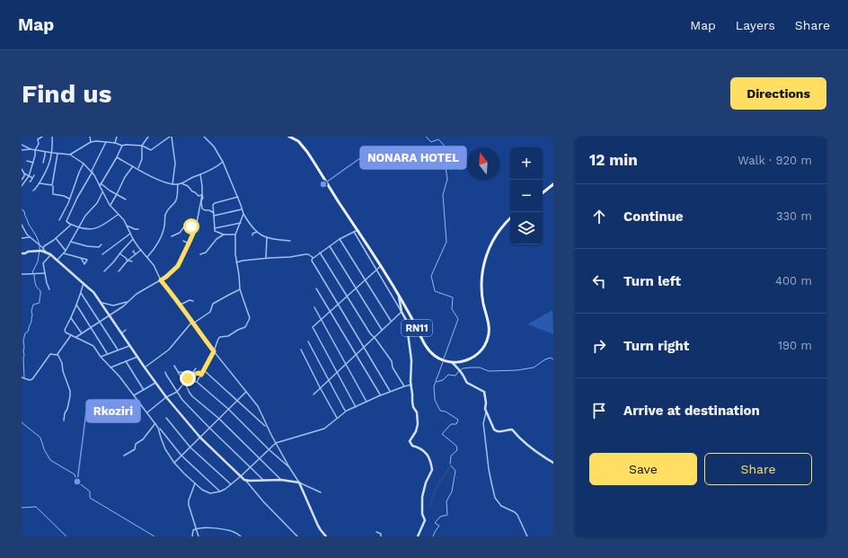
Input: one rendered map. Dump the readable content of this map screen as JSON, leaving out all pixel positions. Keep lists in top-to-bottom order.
{
  "streets": {
    "main road": ["RN11"]
  },
  "places": ["NONARA HOTEL", "Rkoziri"],
  "north": "top",
  "page": {
    "header": "Map",
    "nav": ["Map", "Layers", "Share"],
    "buttons": [
      "Directions",
      ["Save", "Share"]
    ],
    "title": "Find us",
    "heading": ["12 min", "Walk · 920 m"],
    "map_buttons": ["+", "−"],
    "list": [
      ["Continue", "330 m"],
      ["Turn left", "400 m"],
      ["Turn right", "190 m"],
      "Arrive at destination"
    ]
  }
}
